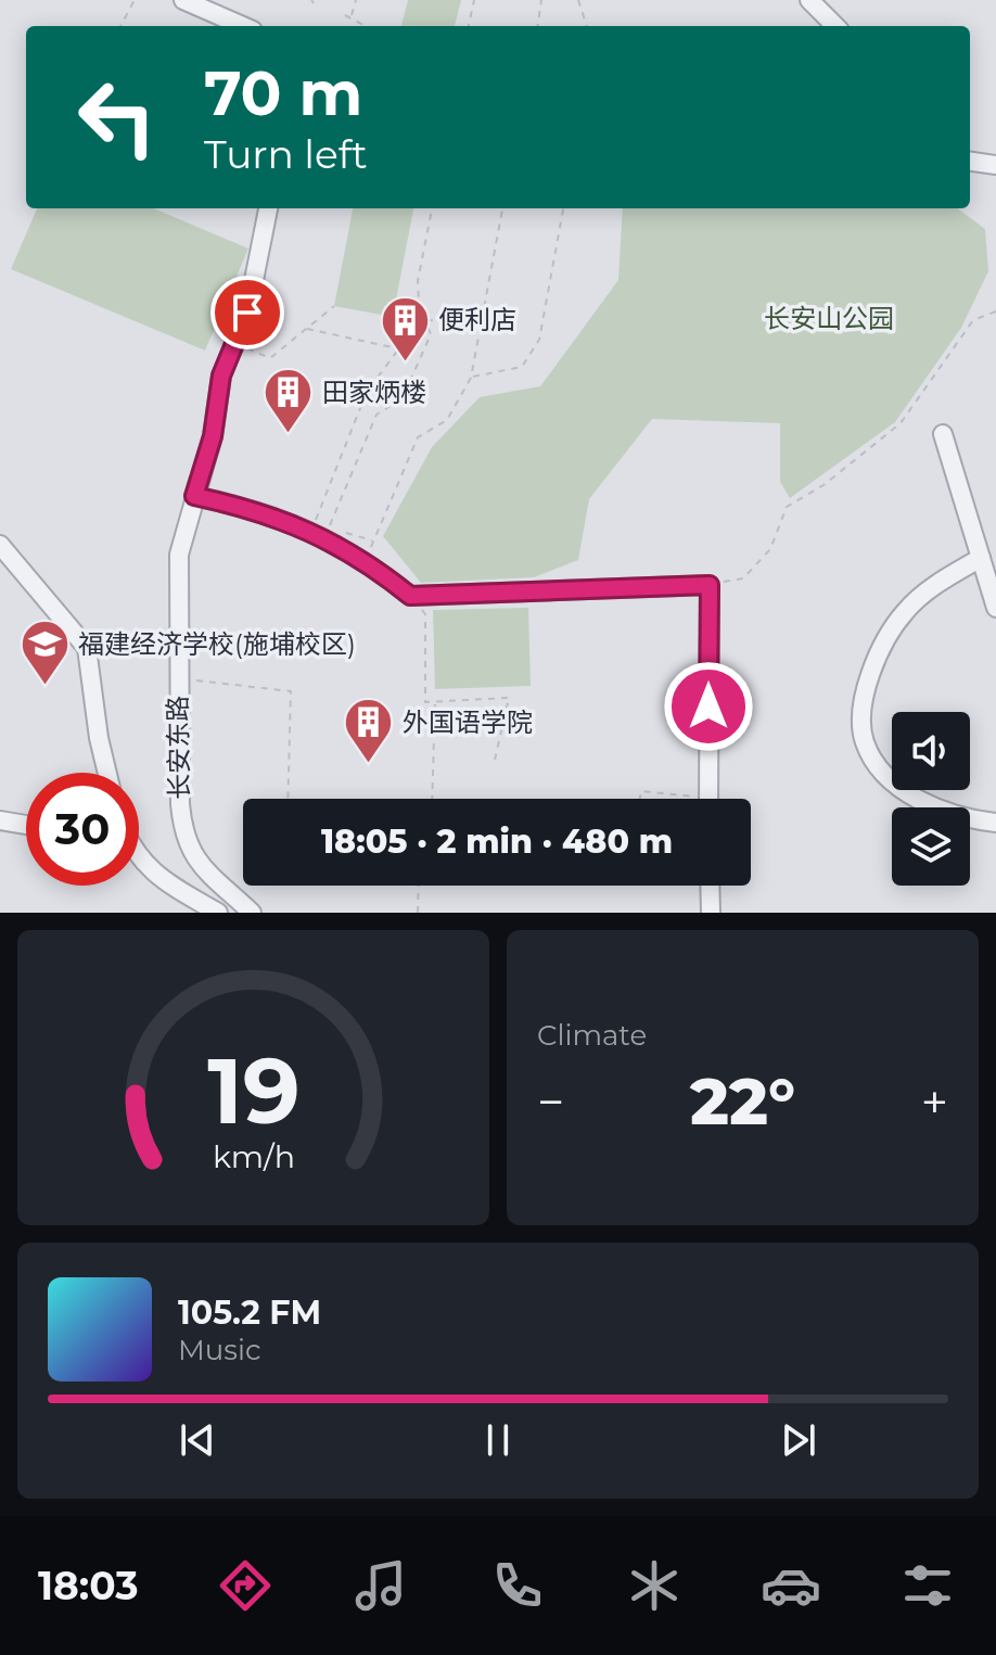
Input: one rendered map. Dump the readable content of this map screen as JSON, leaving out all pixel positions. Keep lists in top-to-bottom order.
{
  "streets": {
    "street": ["长安东路"]
  },
  "parks": ["长安山公园"],
  "places": {
    "building": ["便利店", "田家炳楼", "外国语学院"],
    "school or university": ["福建经济学校(施埔校区)"]
  },
  "page": {
    "turn": ["70 m", "Turn left"],
    "limit": "30",
    "trip": "18:05 · 2 min · 480 m",
    "tile": "Climate",
    "heat": ["−", "22°", "+"],
    "song": ["105.2 FM", "Music"],
    "tabs": "18:03",
    "gauge": ["19", "km/h"]
  }
}
